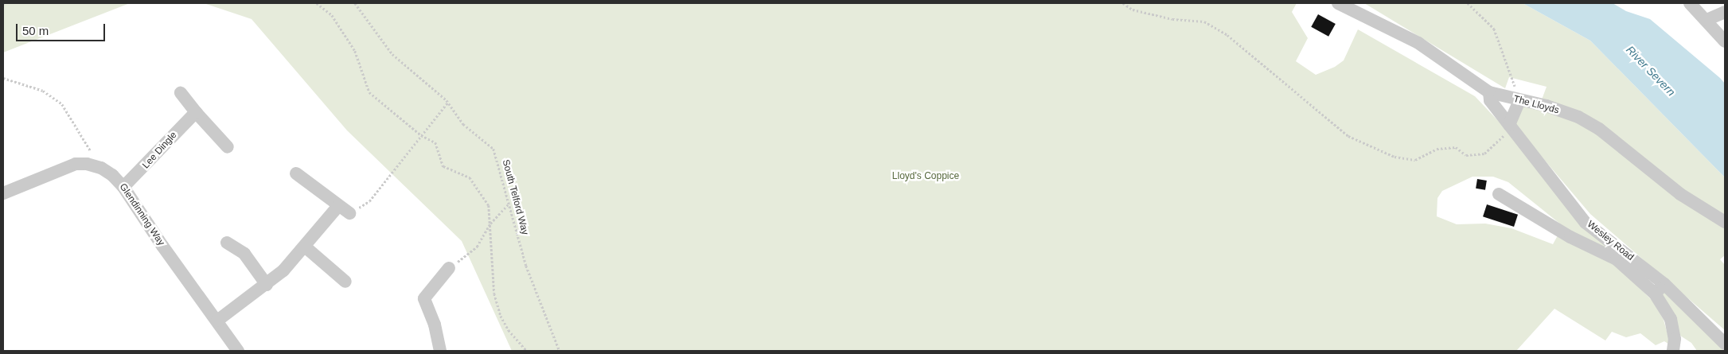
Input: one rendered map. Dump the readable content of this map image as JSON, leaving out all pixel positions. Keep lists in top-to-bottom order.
{
  "streets": {
    "street": [
      "The Lloyds",
      "Lee Dingle",
      "Glendinning Way",
      "Wesley Road"
    ],
    "path": ["South Telford Way"]
  },
  "crossings": [
    ["The Lloyds", "Wesley Road"],
    ["Lee Dingle", "Glendinning Way"]
  ],
  "water": ["River Severn"],
  "parks": ["Lloyd's Coppice"],
  "scale_bar": "50 m"
}
